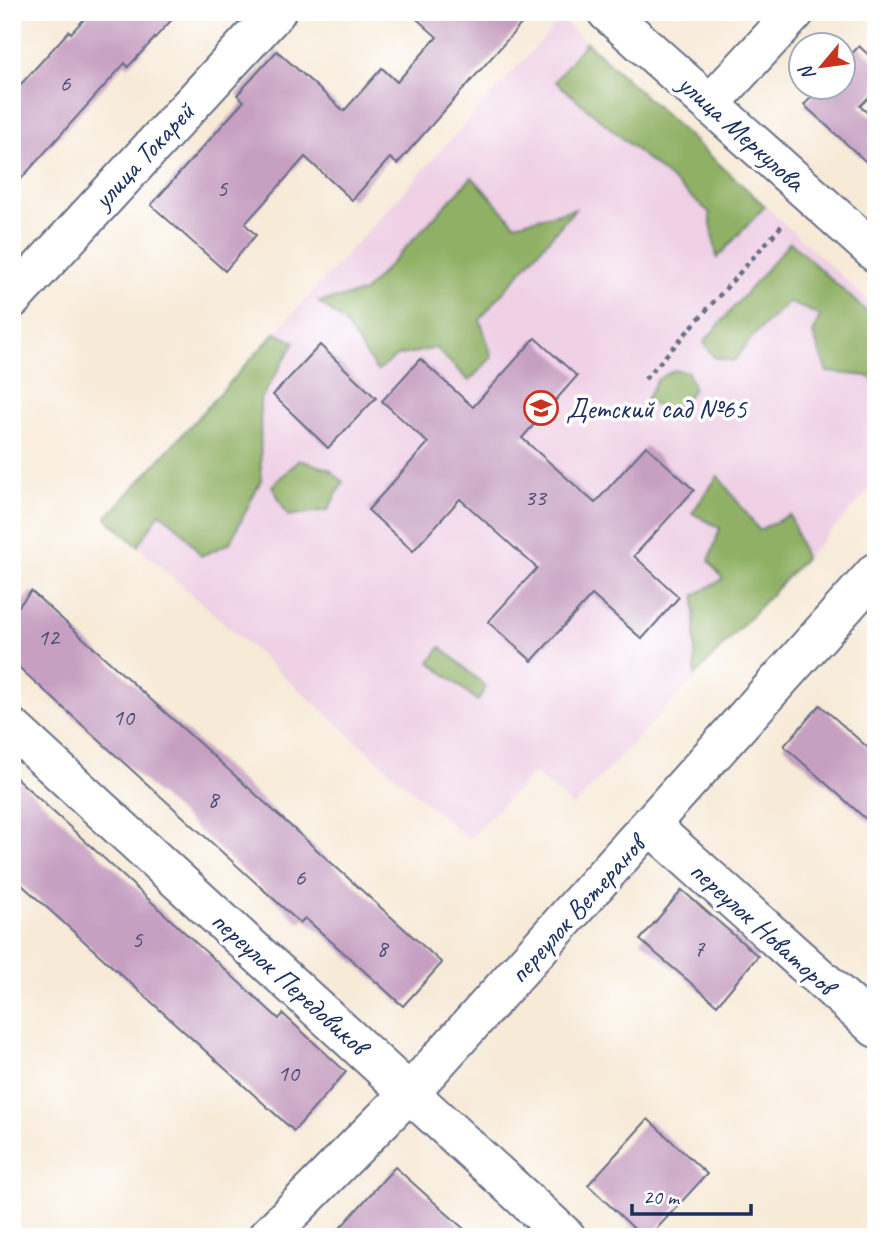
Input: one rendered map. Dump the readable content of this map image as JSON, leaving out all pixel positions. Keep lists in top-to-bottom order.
{
  "streets": {
    "street": [
      "улица Меркулова",
      "улица Токарей",
      "переулок Ветеранов",
      "переулок Новаторов",
      "переулок Передовиков"
    ]
  },
  "crossings": [
    ["переулок Ветеранов", "переулок Новаторов"],
    ["переулок Ветеранов", "переулок Передовиков"]
  ],
  "places": {
    "school or university": ["Детский сад №65"]
  },
  "house_numbers": [
    "6",
    "5",
    "33",
    "12",
    "10",
    "8",
    "6",
    "5",
    "8",
    "7",
    "10"
  ],
  "scale_bar": "20 m",
  "north": "bottom left"
}
